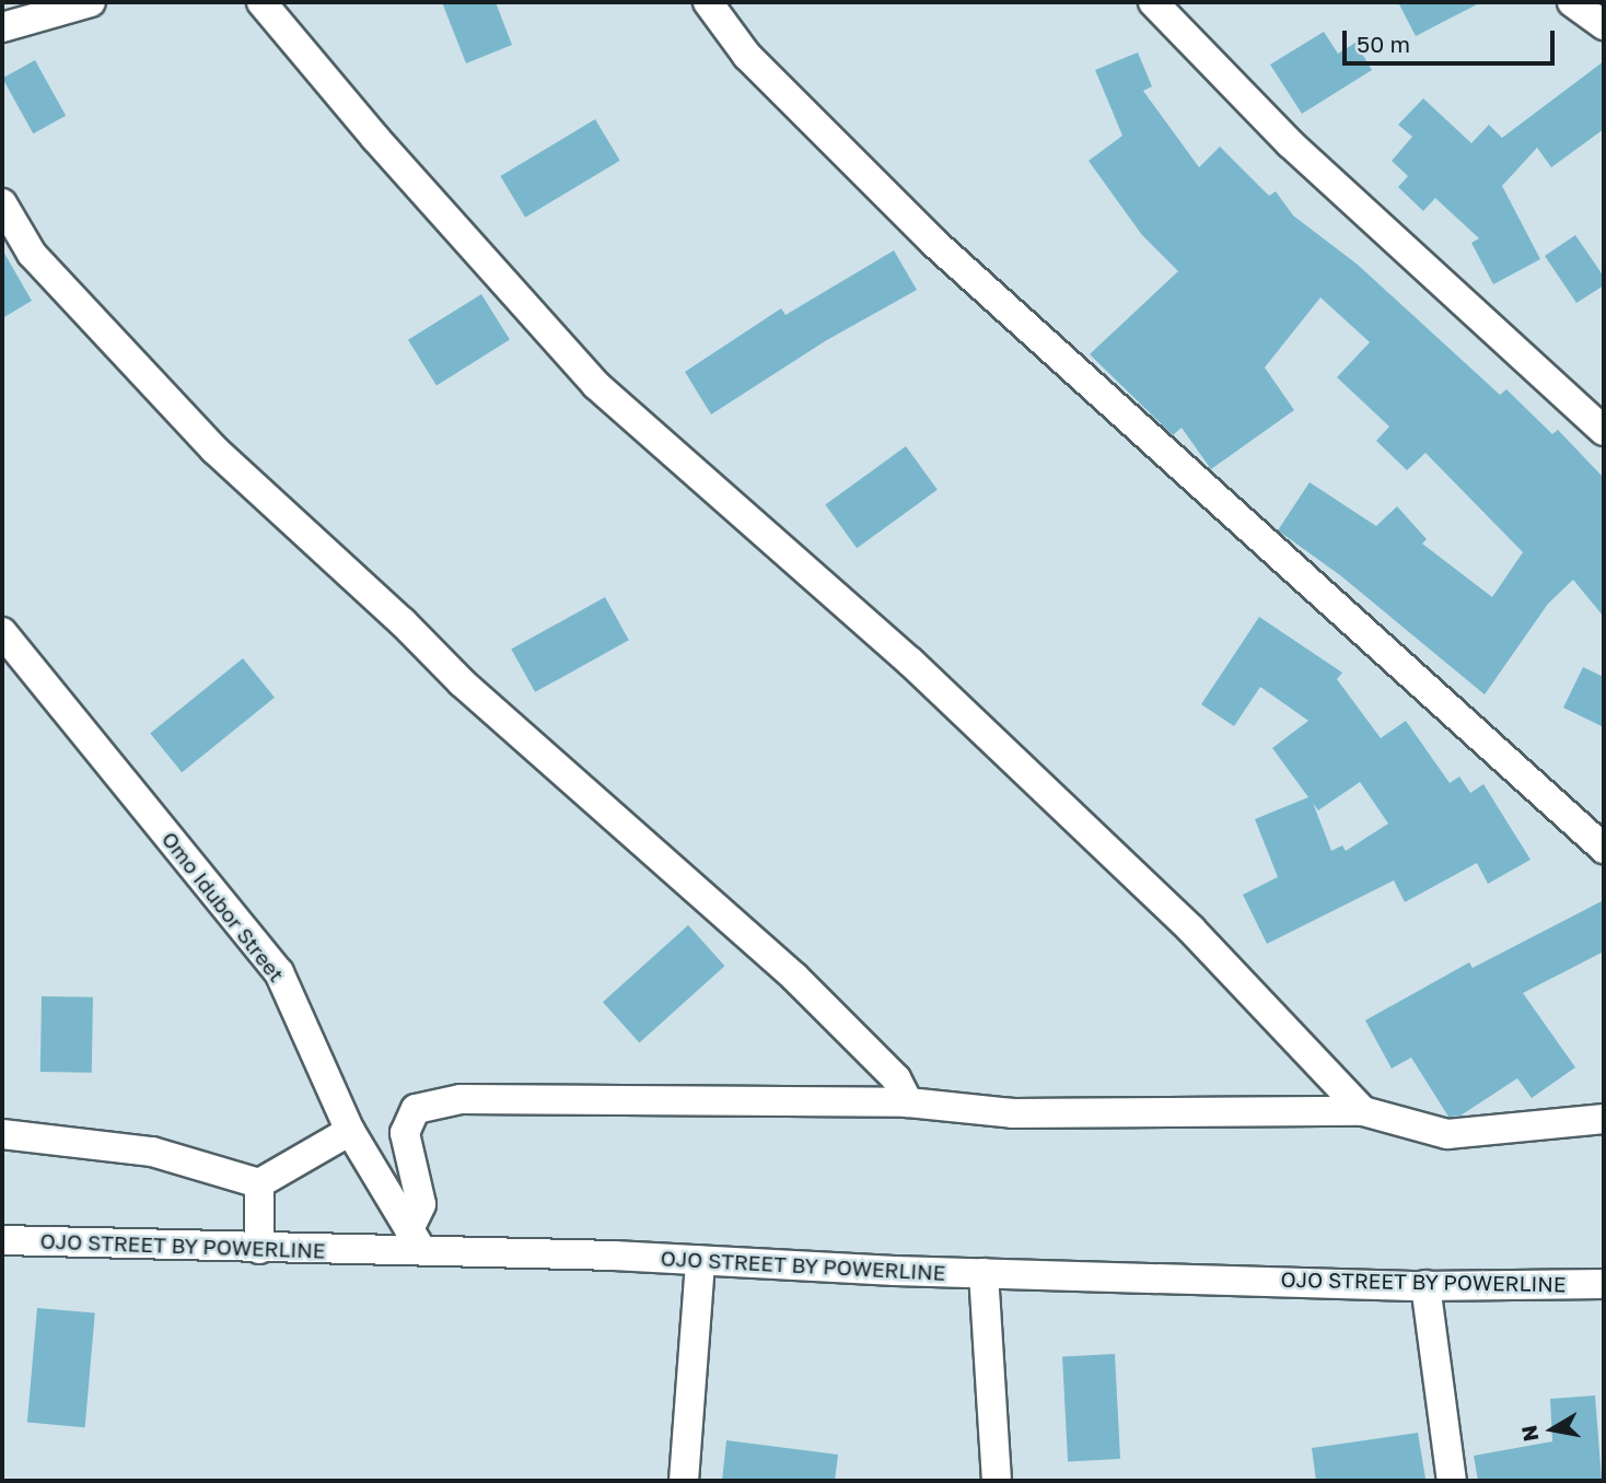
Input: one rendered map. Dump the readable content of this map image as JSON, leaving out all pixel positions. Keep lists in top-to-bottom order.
{
  "streets": {
    "street": ["Omo Idubor Street", "OJO STREET BY POWERLINE"]
  },
  "crossings": [
    ["Omo Idubor Street", "OJO STREET BY POWERLINE"]
  ],
  "scale_bar": "50 m",
  "north": "left"
}
